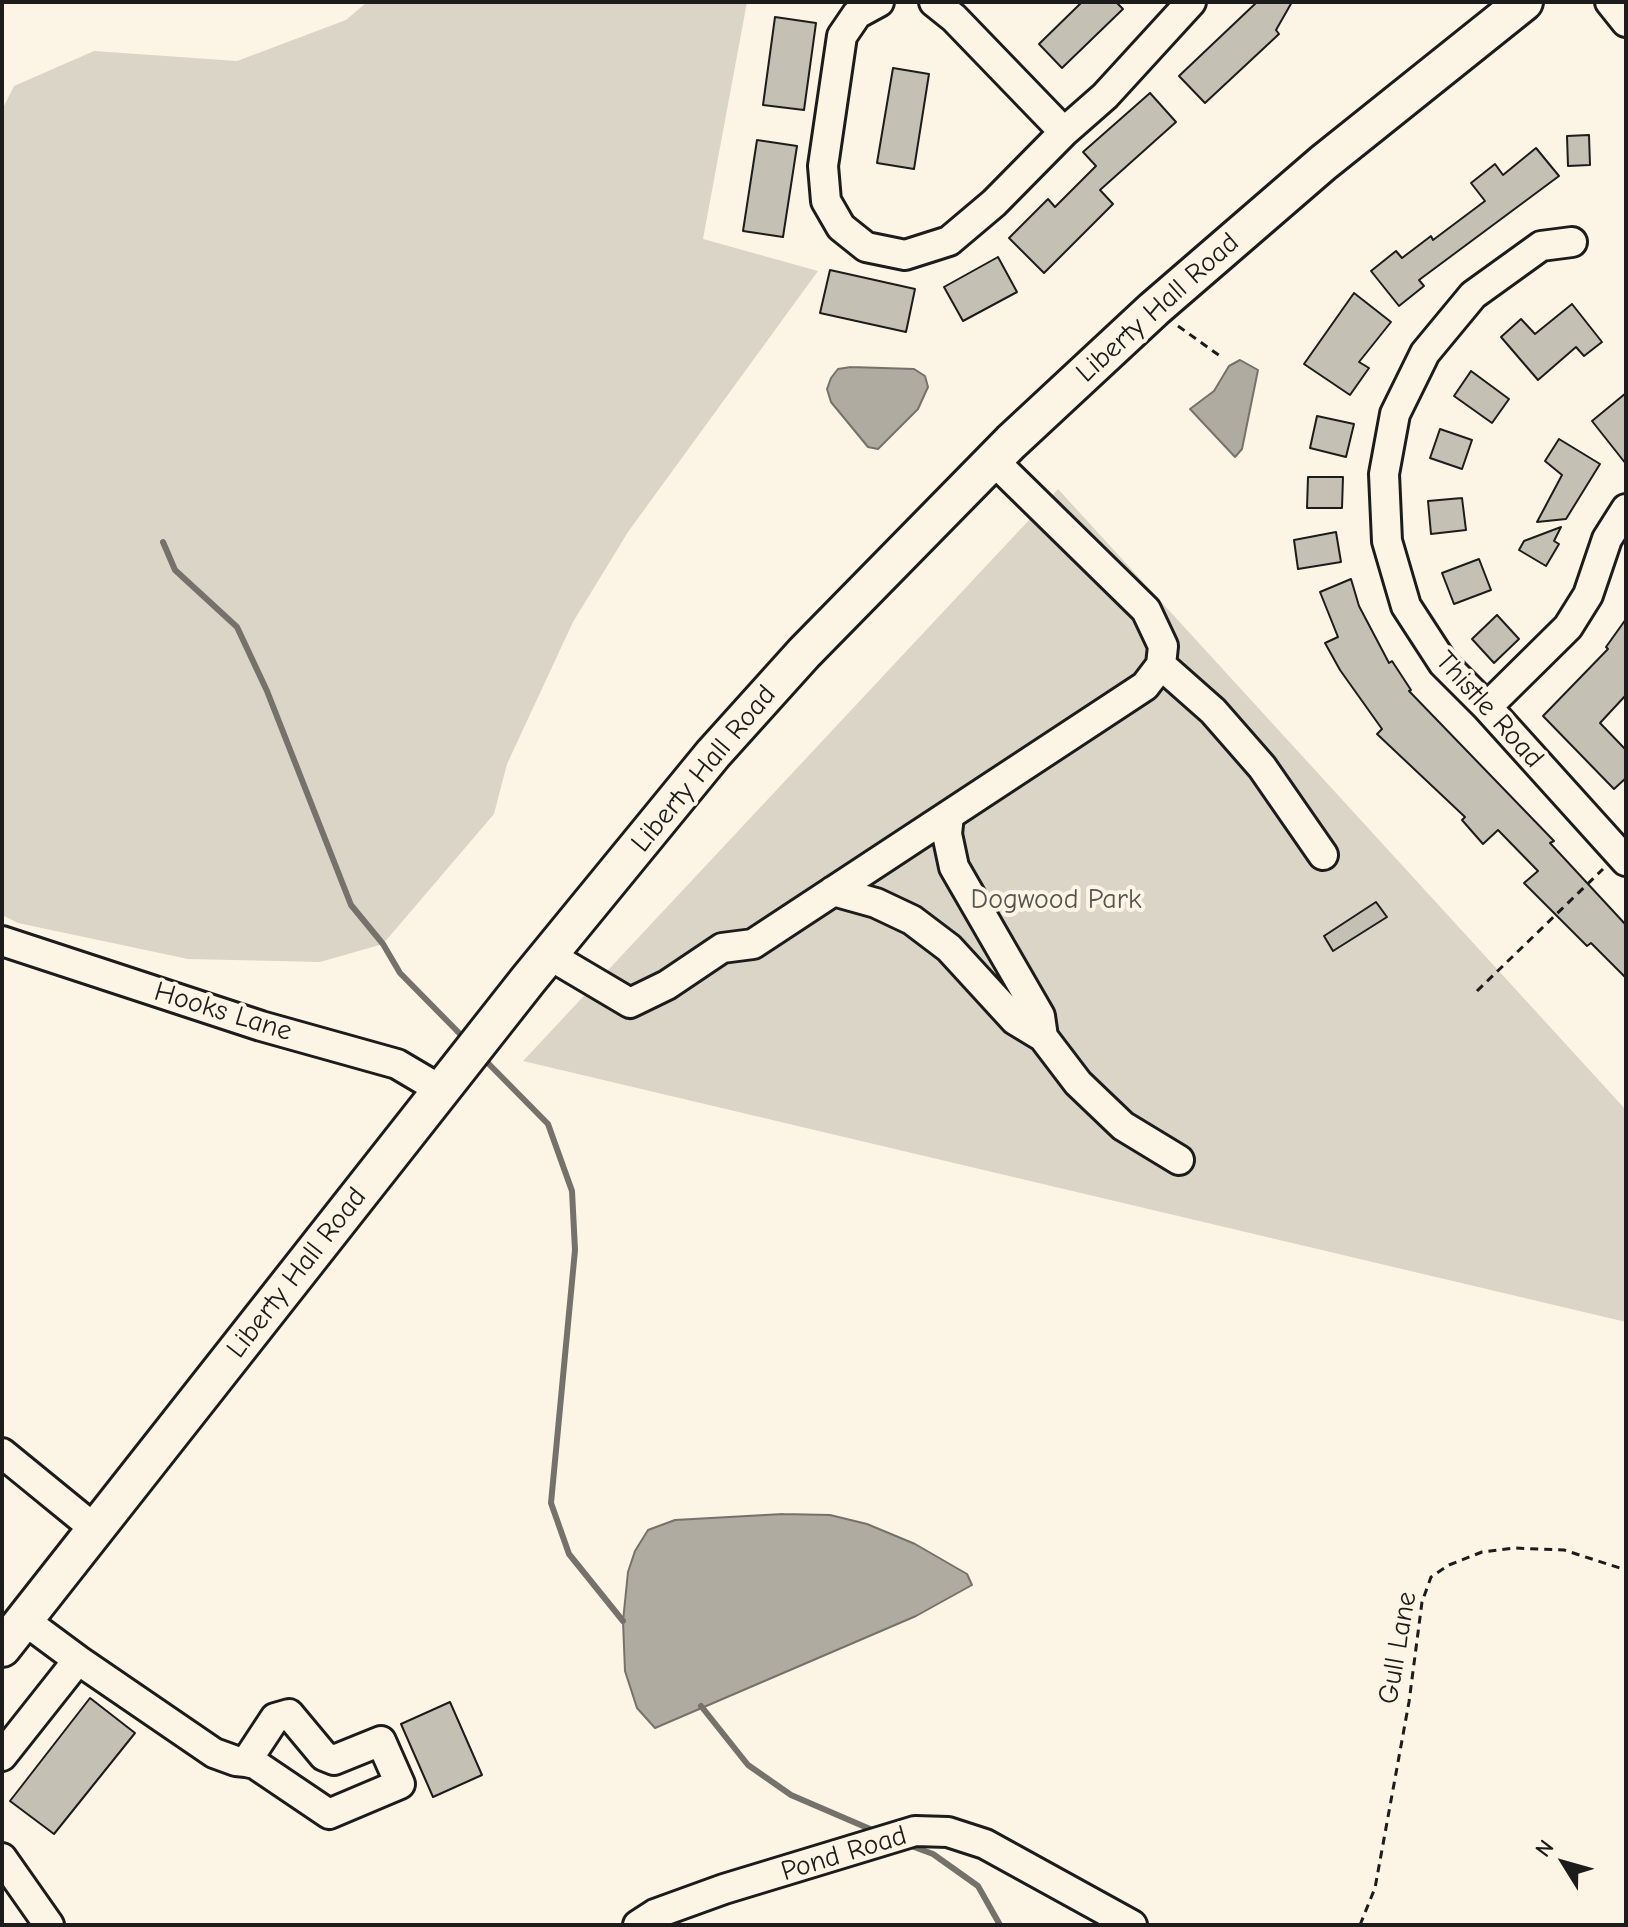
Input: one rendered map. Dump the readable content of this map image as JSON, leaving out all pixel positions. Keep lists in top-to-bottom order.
{
  "streets": {
    "main road": ["Liberty Hall Road"],
    "street": ["Thistle Road", "Hooks Lane", "Pond Road"],
    "path": ["Gull Lane"]
  },
  "crossings": [
    ["Liberty Hall Road", "Hooks Lane"]
  ],
  "parks": ["Dogwood Park"],
  "north": "top left"
}
